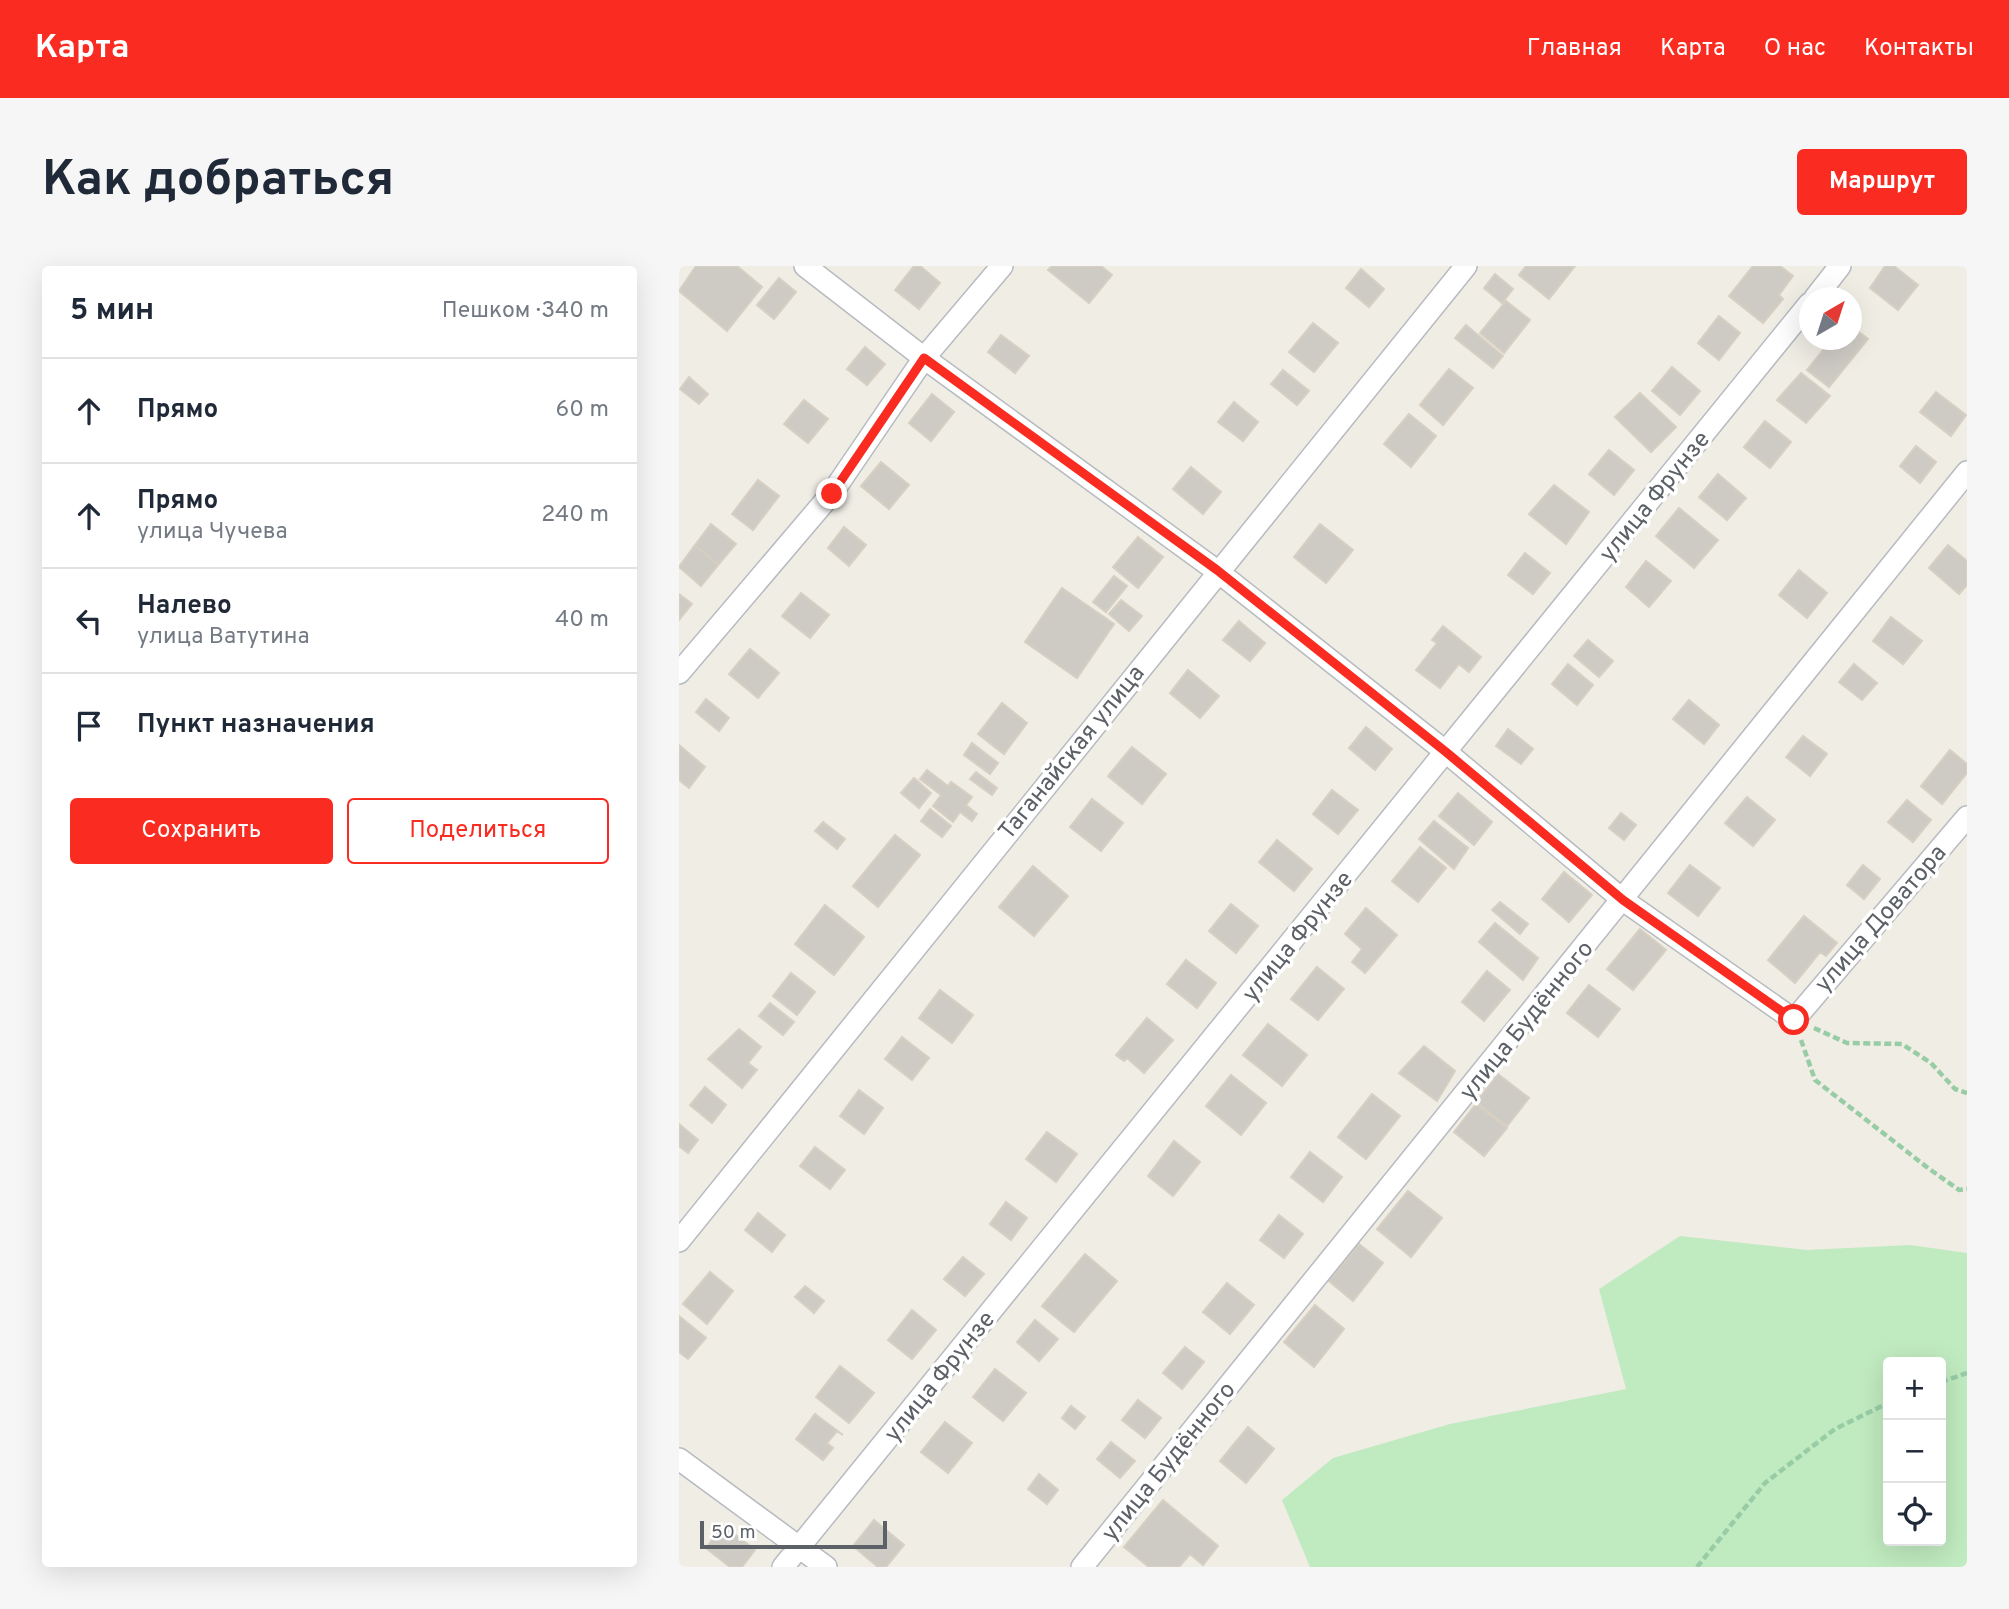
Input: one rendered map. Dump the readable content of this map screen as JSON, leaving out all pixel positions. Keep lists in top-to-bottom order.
{
  "streets": {
    "street": [
      "улица Фрунзе",
      "Таганайская улица",
      "улица Доватора",
      "улица Будённого"
    ]
  },
  "scale_bar": "50 m",
  "north": "top right",
  "page": {
    "header": "Карта",
    "nav": [
      "Главная",
      "Карта",
      "О нас",
      "Контакты"
    ],
    "buttons": [
      "Маршрут",
      ["Сохранить", "Поделиться"]
    ],
    "title": "Как добраться",
    "heading": ["5 мин", "Пешком · 340 m"],
    "list": [
      ["Прямо", "60 m"],
      ["Прямо", "улица Чучева", "240 m"],
      ["Налево", "улица Ватутина", "40 m"],
      "Пункт назначения"
    ],
    "map_buttons": ["+", "−"],
    "scale": "50 m"
  }
}
